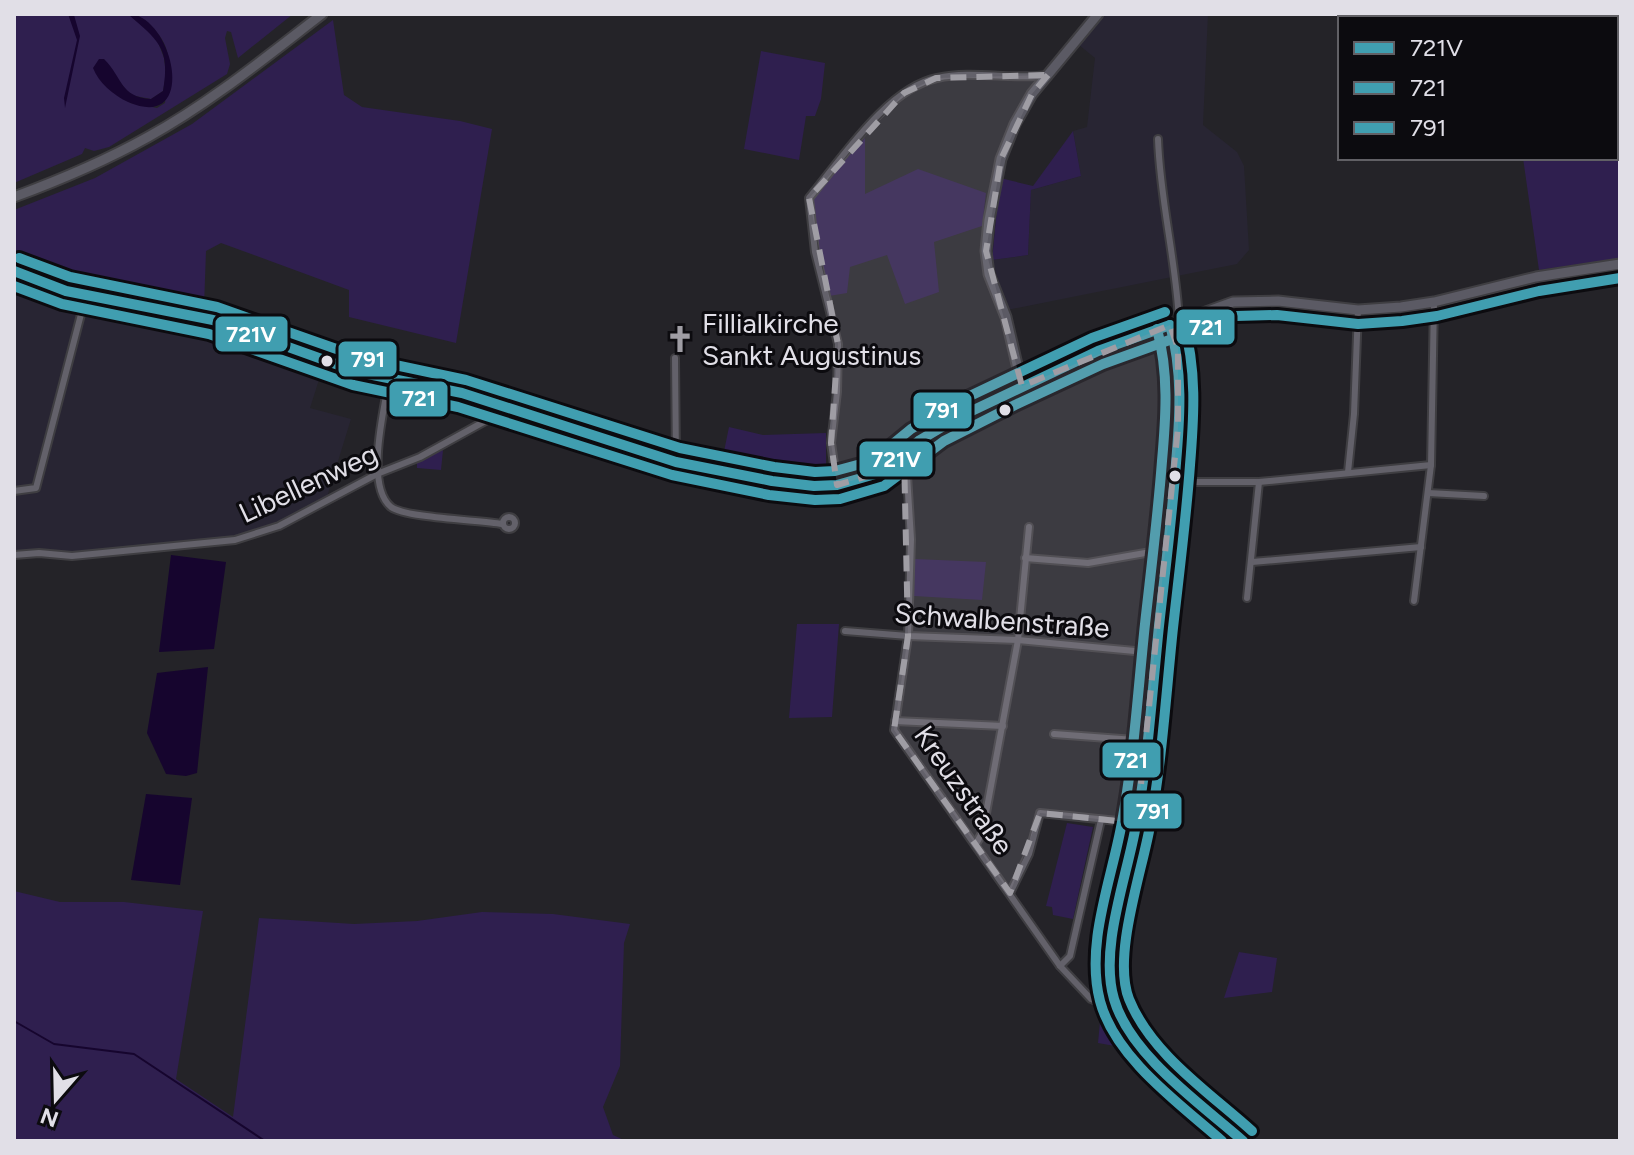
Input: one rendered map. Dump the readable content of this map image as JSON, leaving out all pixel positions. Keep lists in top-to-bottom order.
{
  "streets": {
    "street": ["Libellenweg", "Schwalbenstraße", "Kreuzstraße"]
  },
  "crossings": [
    ["Schwalbenstraße", "Kreuzstraße"]
  ],
  "places": {
    "church": ["Fillialkirche Sankt Augustinus"]
  },
  "lines": ["transit line 791", "transit line 721V", "transit line 721"],
  "legend": ["721V", "721", "791"],
  "north": "bottom"
}
